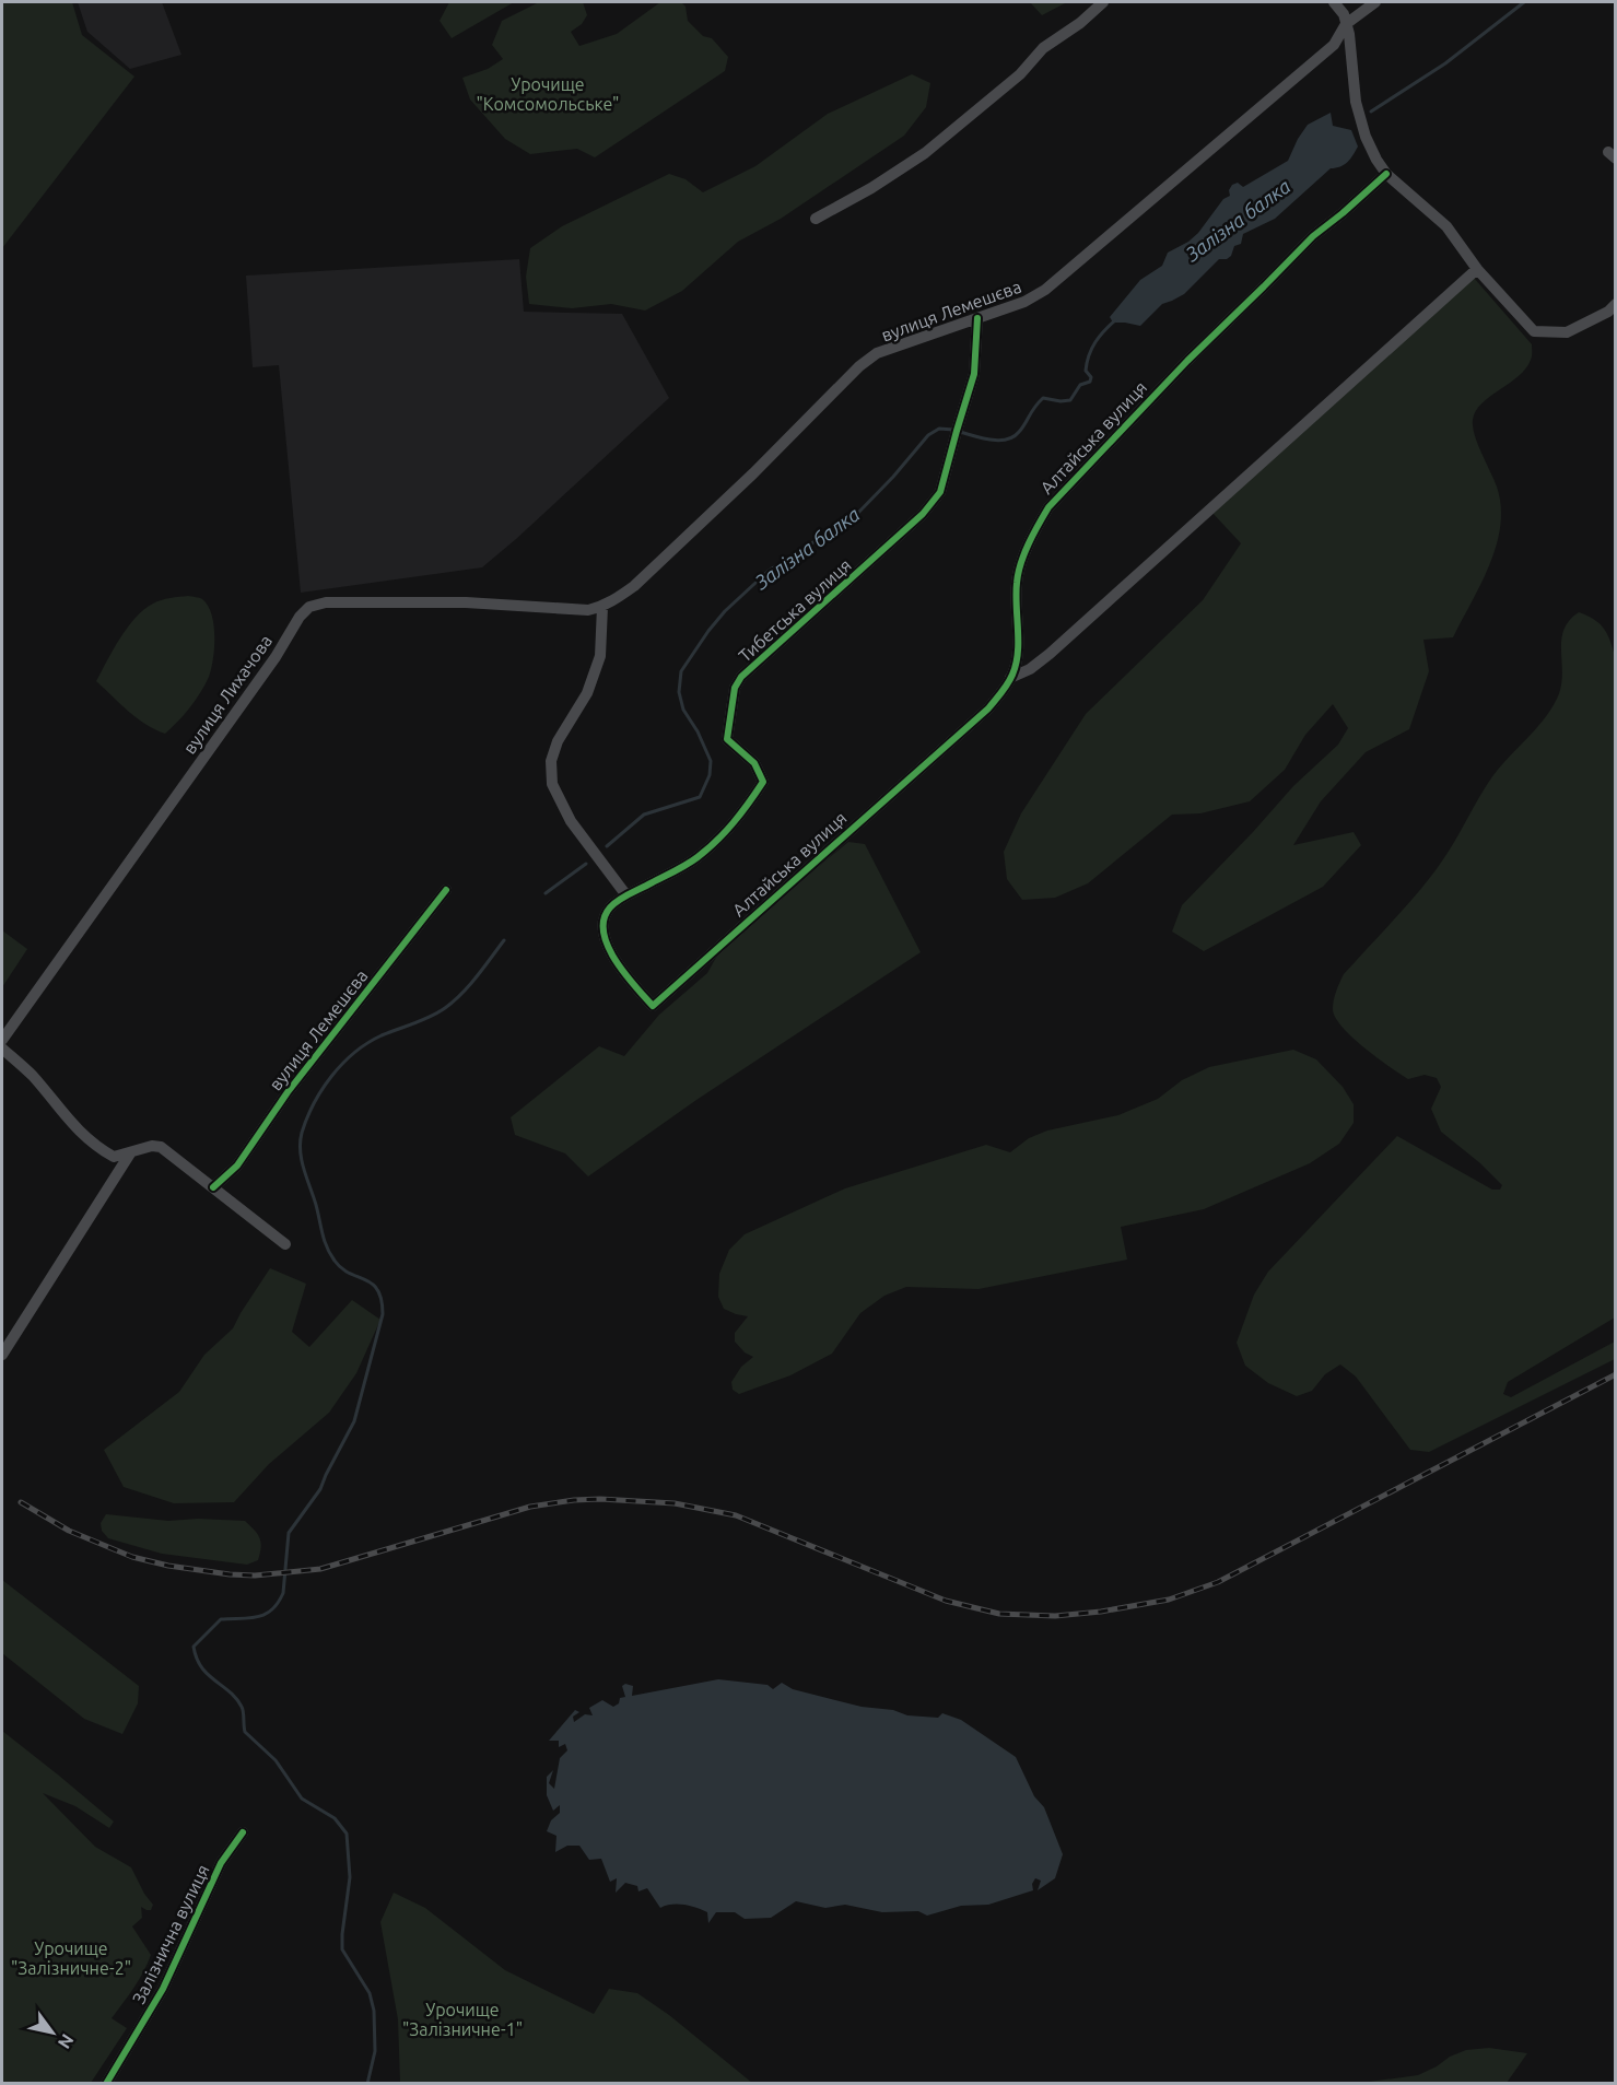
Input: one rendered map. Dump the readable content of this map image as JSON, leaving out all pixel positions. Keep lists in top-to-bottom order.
{
  "streets": {
    "street": [
      "вулиця Лемешєва",
      "Алтайська вулиця",
      "Тибетська вулиця",
      "вулиця Лихачова",
      "Залізнична вулиця"
    ]
  },
  "crossings": [
    ["вулиця Лемешєва", "Тибетська вулиця"],
    ["вулиця Лемешєва", "вулиця Лихачова"],
    ["Алтайська вулиця", "Тибетська вулиця"]
  ],
  "water": ["Залізна балка"],
  "parks": ["Урочище \"Комсомольське\"", "Урочище \"Залізничне-2\"", "Урочище \"Залізничне-1\""],
  "north": "bottom right"
}
